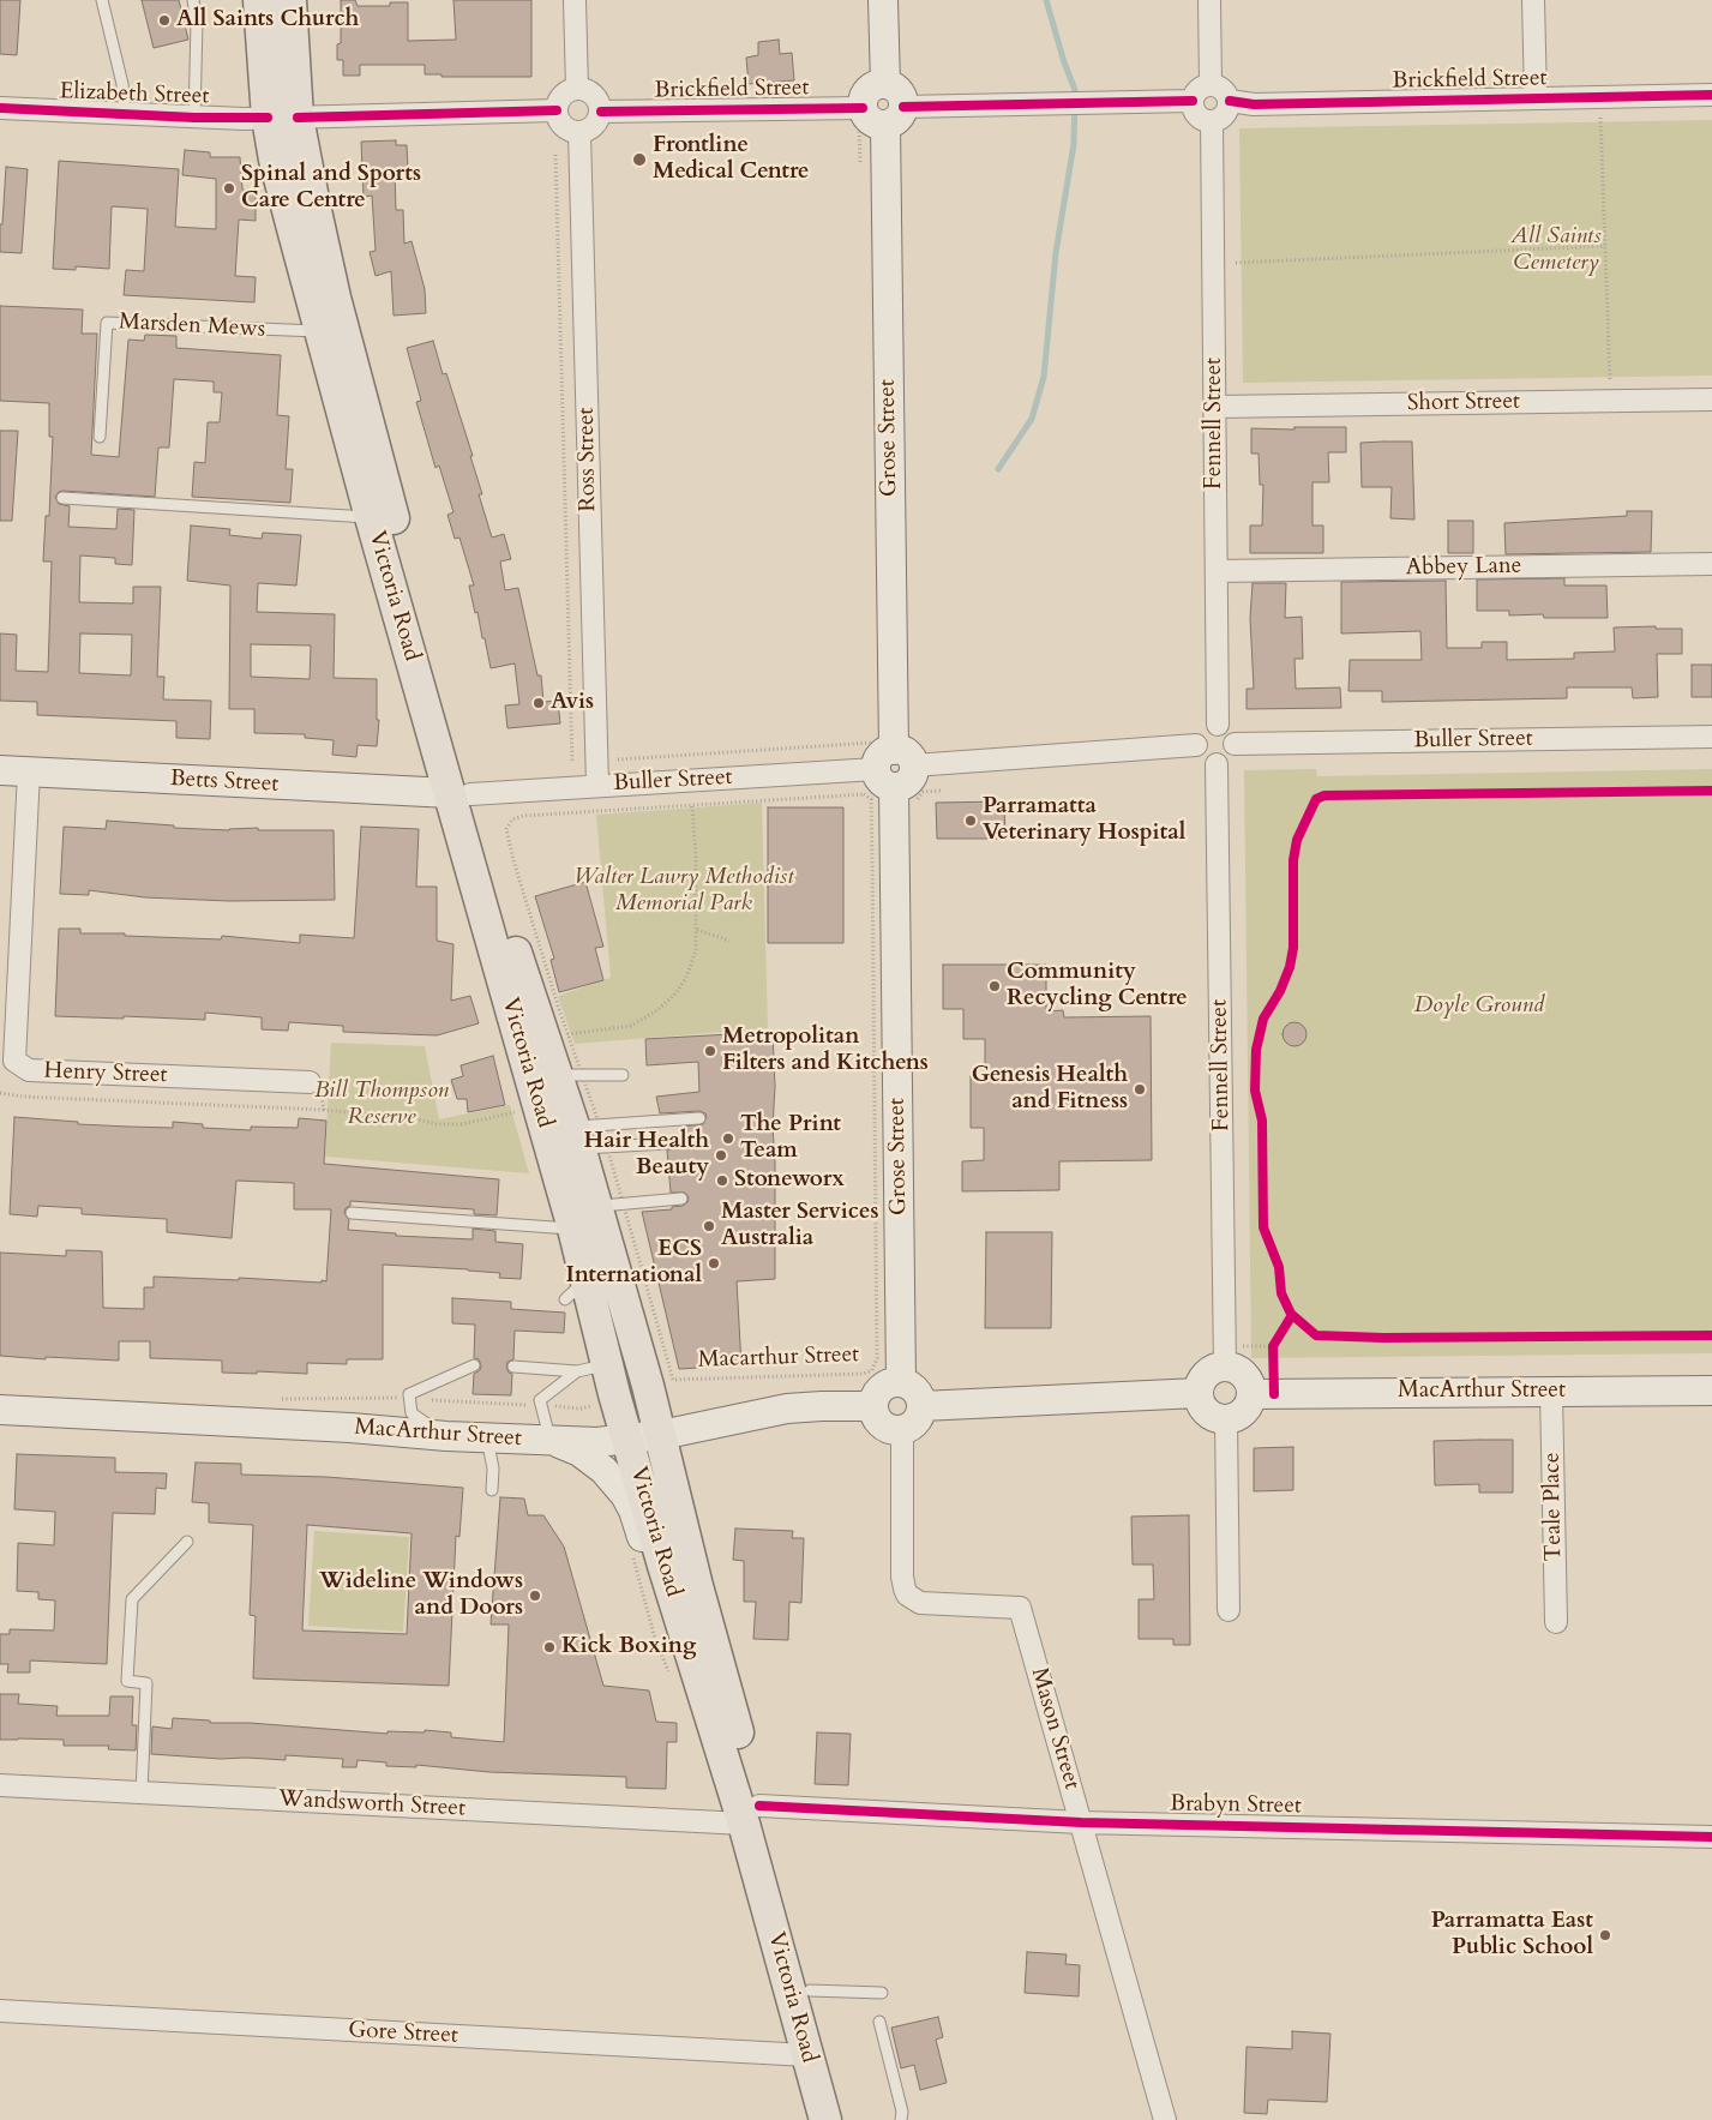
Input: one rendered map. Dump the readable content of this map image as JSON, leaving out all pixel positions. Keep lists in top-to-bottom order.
{
  "streets": {
    "main road": ["Victoria Road"],
    "street": [
      "Brickfield Street",
      "Elizabeth Street",
      "Short Street",
      "Fennell Street",
      "Grose Street",
      "Ross Street",
      "Abbey Lane",
      "Buller Street",
      "Betts Street",
      "Henry Street",
      "MacArthur Street",
      "Teale Place",
      "Mason Street",
      "Wandsworth Street",
      "Brabyn Street",
      "Gore Street"
    ],
    "lane": ["Marsden Mews"],
    "path": ["Macarthur Street"]
  },
  "crossings": [
    ["Brickfield Street", "Fennell Street"],
    ["Brickfield Street", "Grose Street"],
    ["Brickfield Street", "Ross Street"],
    ["Elizabeth Street", "Victoria Road"],
    ["Marsden Mews", "Victoria Road"],
    ["Short Street", "Fennell Street"],
    ["Fennell Street", "Abbey Lane"],
    ["Fennell Street", "Buller Street"],
    ["Fennell Street", "MacArthur Street"],
    ["Grose Street", "Buller Street"],
    ["Grose Street", "MacArthur Street"],
    ["Grose Street", "Mason Street"],
    ["Ross Street", "Buller Street"],
    ["Victoria Road", "Buller Street"],
    ["Victoria Road", "Betts Street"],
    ["Victoria Road", "MacArthur Street"],
    ["Victoria Road", "Wandsworth Street"],
    ["Victoria Road", "Brabyn Street"],
    ["Victoria Road", "Gore Street"],
    ["Buller Street", "Betts Street"],
    ["Betts Street", "Henry Street"],
    ["MacArthur Street", "Teale Place"],
    ["MacArthur Street", "Mason Street"],
    ["Mason Street", "Brabyn Street"],
    ["Wandsworth Street", "Brabyn Street"]
  ],
  "parks": [
    "All Saints Cemetery",
    "Walter Lawry Methodist Memorial Park",
    "Doyle Ground",
    "Bill Thompson Reserve"
  ],
  "places": [
    "All Saints Church",
    "Frontline Medical Centre",
    "Spinal and Sports Care Centre",
    "Avis",
    "Parramatta Veterinary Hospital",
    "Community Recycling Centre",
    "Metropolitan Filters and Kitchens",
    "Genesis Health and Fitness",
    "The Print Team",
    "Hair Health Beauty",
    "Stoneworx",
    "Master Services Australia",
    "ECS International",
    "Wideline Windows and Doors",
    "Kick Boxing",
    "Parramatta East Public School"
  ]
}
